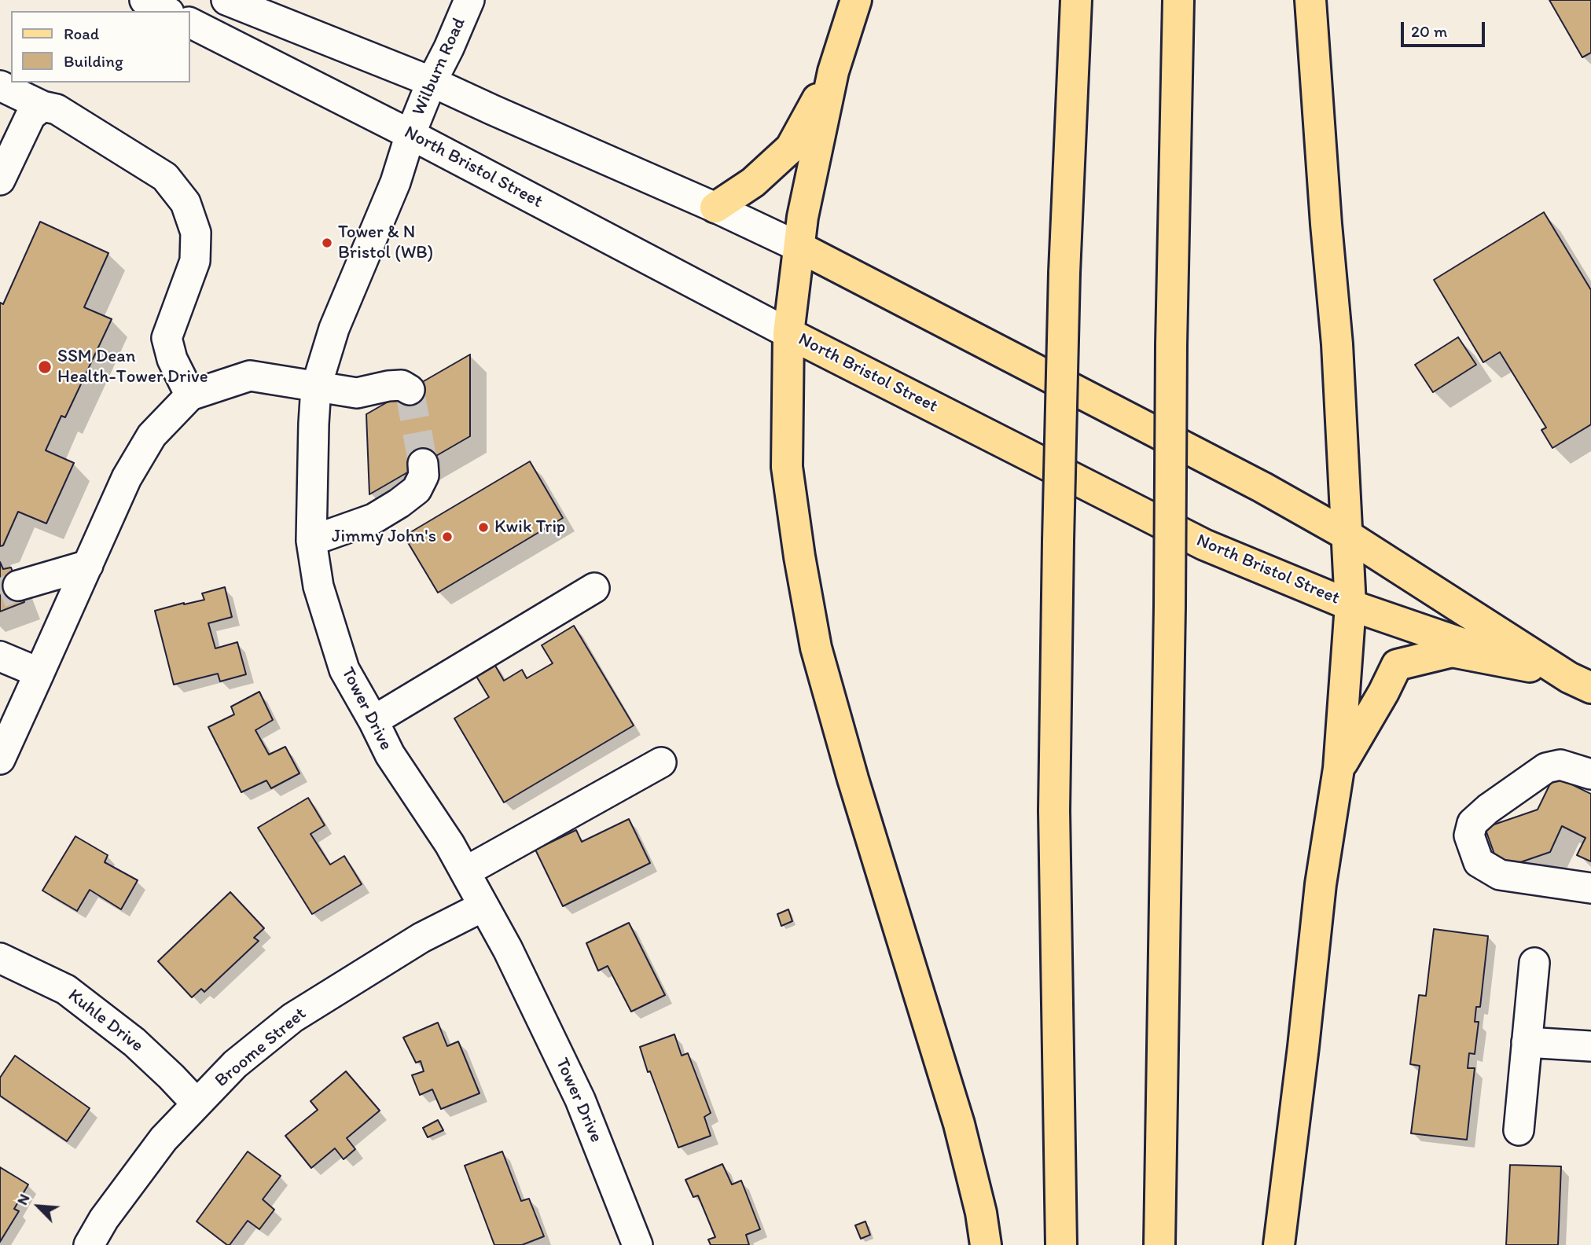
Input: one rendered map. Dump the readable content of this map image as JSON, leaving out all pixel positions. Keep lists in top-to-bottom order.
{
  "streets": {
    "main road": ["North Bristol Street"],
    "street": [
      "Wilburn Road",
      "Tower Drive",
      "Kuhle Drive",
      "Broome Street"
    ]
  },
  "crossings": [
    ["Wilburn Road", "North Bristol Street"],
    ["Wilburn Road", "Tower Drive"],
    ["North Bristol Street", "Tower Drive"],
    ["Tower Drive", "Broome Street"],
    ["Kuhle Drive", "Broome Street"]
  ],
  "places": [
    "Tower & N Bristol (WB)",
    "SSM Dean Health-Tower Drive",
    "Kwik Trip",
    "Jimmy John's"
  ],
  "legend": ["Road", "Building"],
  "scale_bar": "20 m",
  "north": "top left"
}
